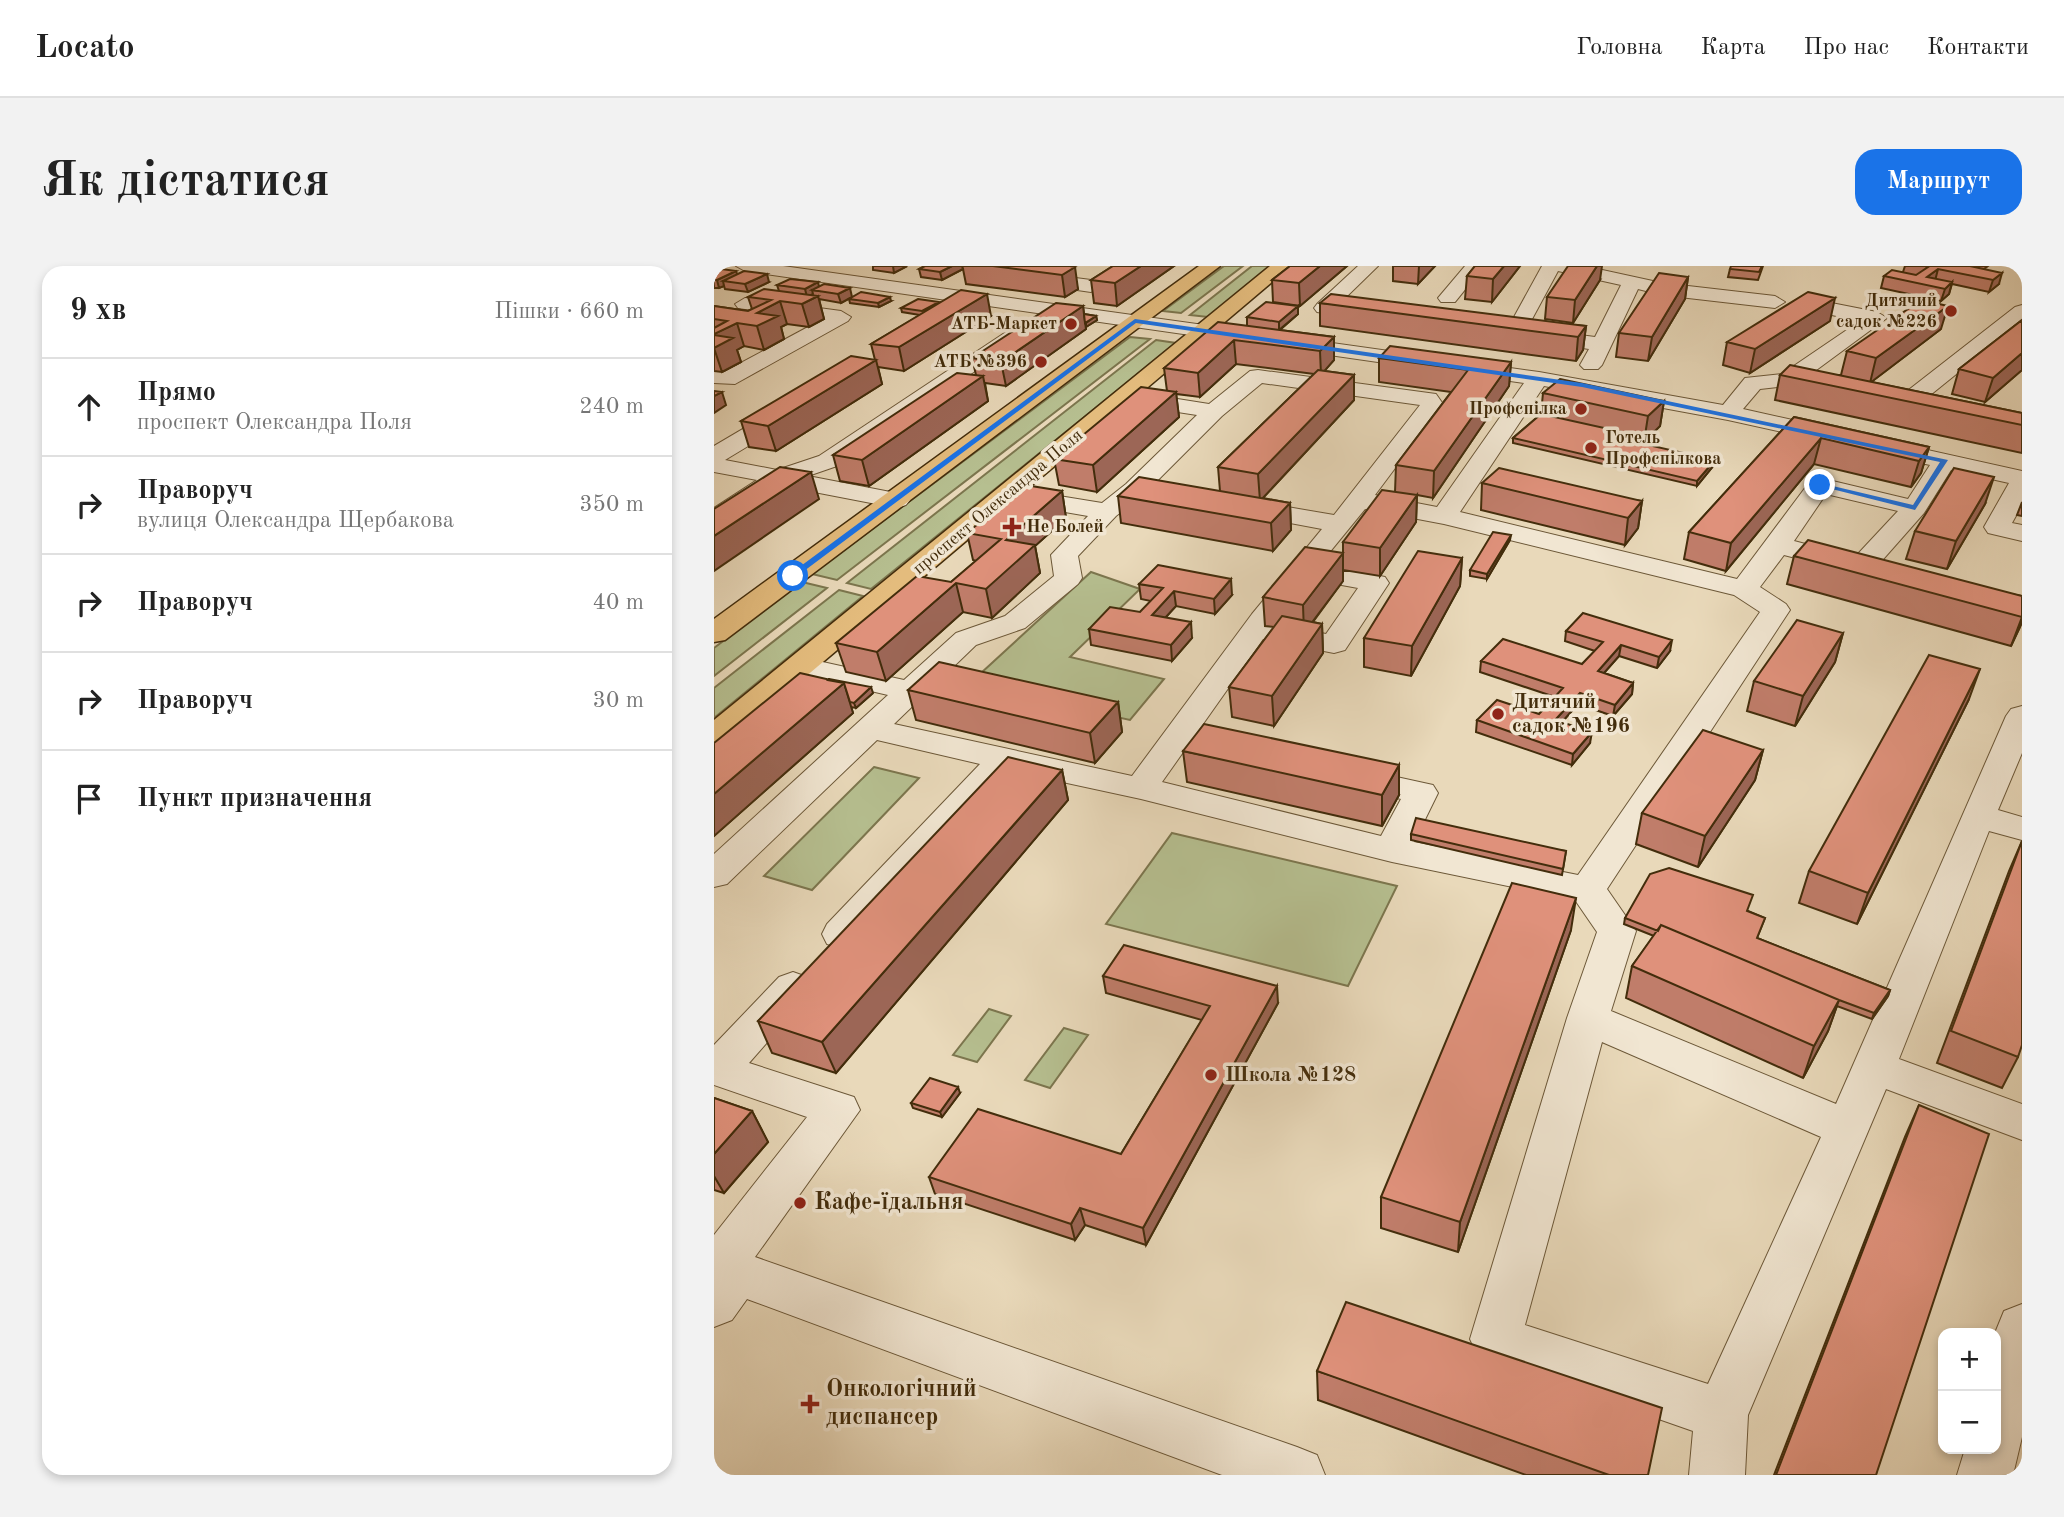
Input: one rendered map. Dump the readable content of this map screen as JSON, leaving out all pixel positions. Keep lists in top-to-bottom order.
{
  "streets": {
    "main road": ["проспект Олександра Поля"]
  },
  "places": {
    "other": [
      "Дитячий садок №226",
      "АТБ-Маркет",
      "АТБ №396",
      "Профспілка",
      "Готель Профспілкова",
      "Дитячий садок №196",
      "Школа №128",
      "Кафе-їдальня"
    ],
    "health": ["Не Болей", "Онкологічний диспансер"]
  },
  "page": {
    "header": "Locato",
    "nav": [
      "Головна",
      "Карта",
      "Про нас",
      "Контакти"
    ],
    "buttons": "Маршрут",
    "title": "Як дістатися",
    "heading": ["9 хв", "Пішки · 660 m"],
    "list": [
      ["Прямо", "проспект Олександра Поля", "240 m"],
      ["Праворуч", "вулиця Олександра Щербакова", "350 m"],
      ["Праворуч", "40 m"],
      ["Праворуч", "30 m"],
      "Пункт призначення"
    ],
    "map_buttons": ["+", "−"]
  }
}
